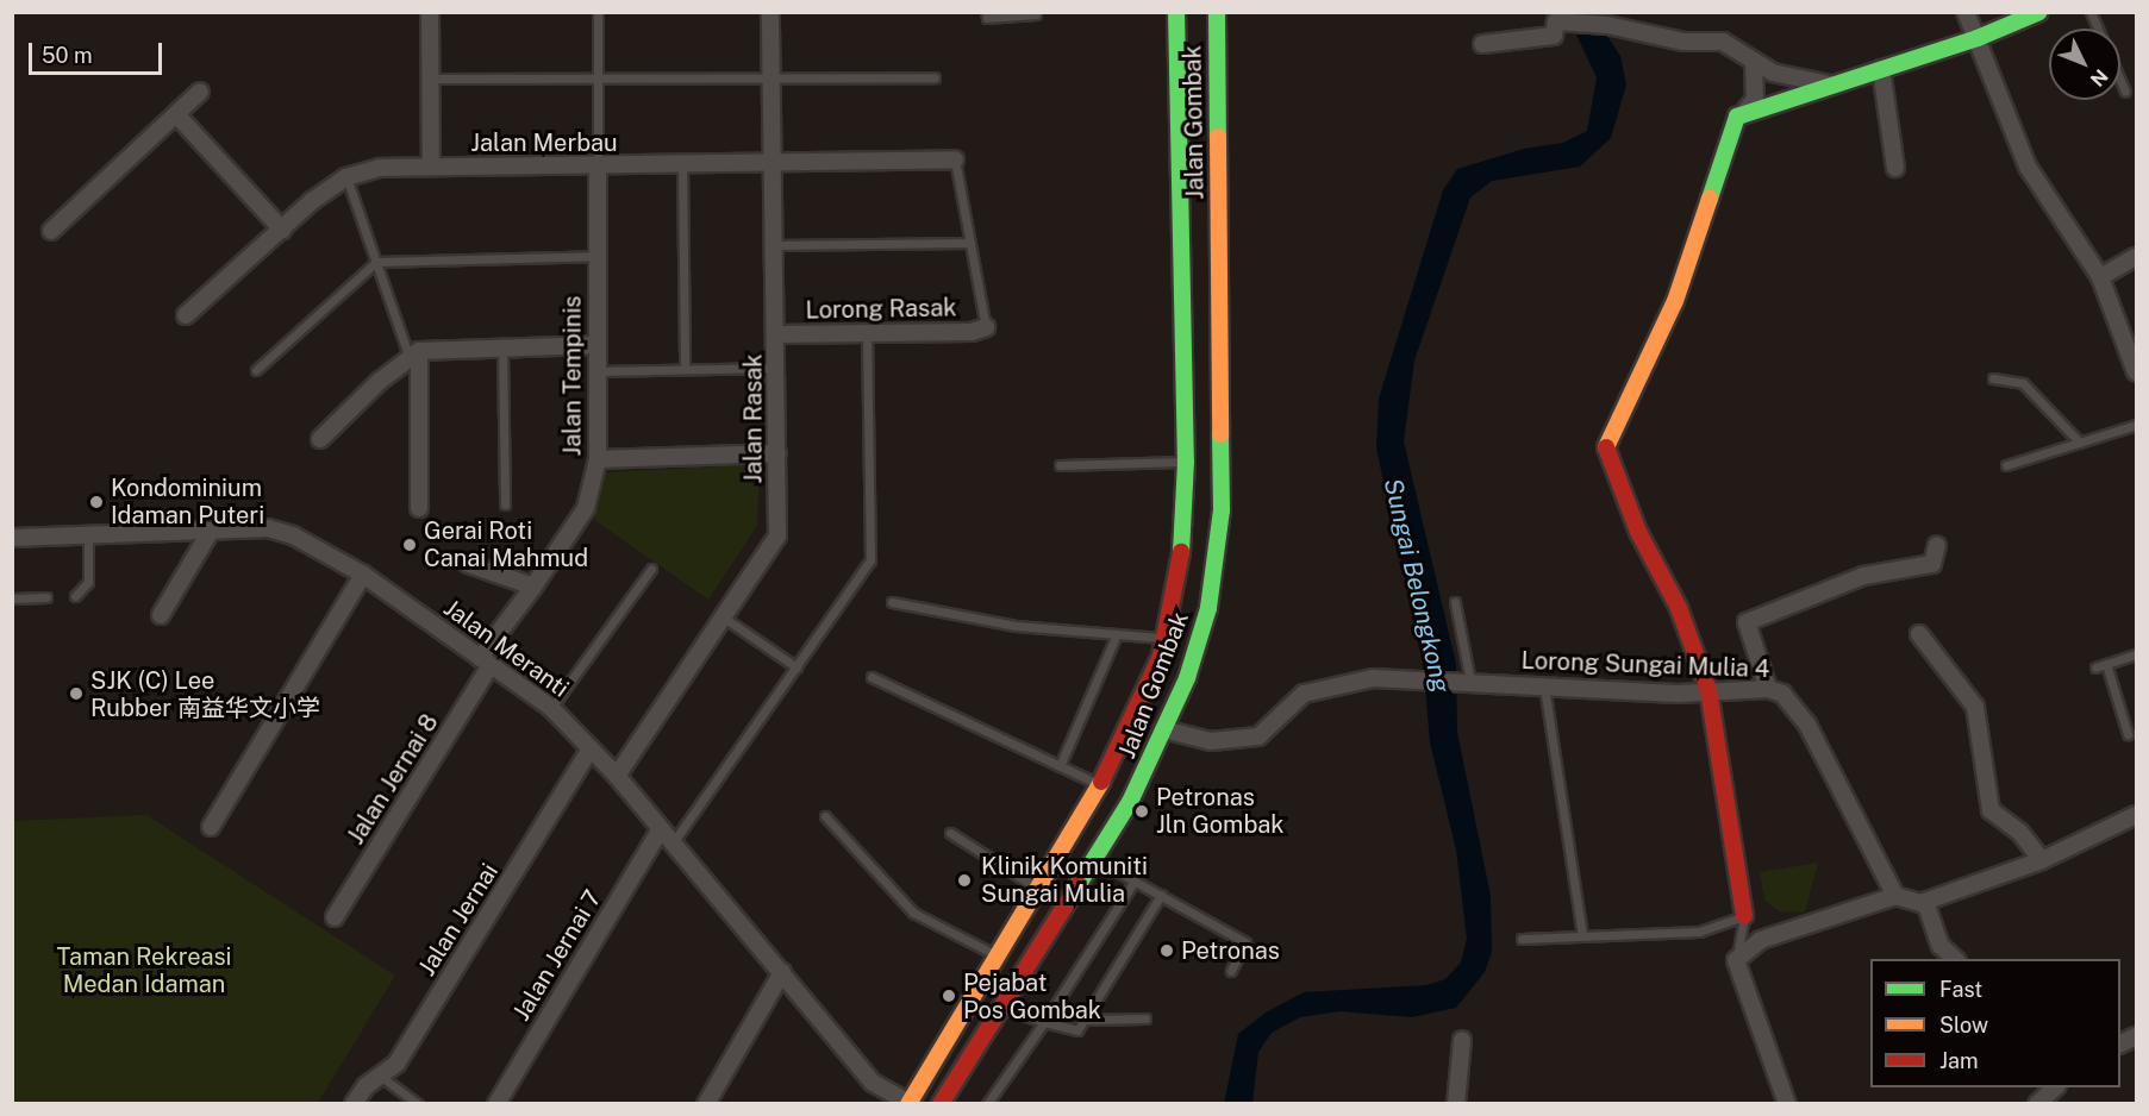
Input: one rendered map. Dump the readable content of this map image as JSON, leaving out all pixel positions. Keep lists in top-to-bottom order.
{
  "streets": {
    "main road": ["Jalan Gombak"],
    "street": [
      "Jalan Merbau",
      "Lorong Rasak",
      "Jalan Tempinis",
      "Jalan Rasak",
      "Jalan Meranti",
      "Lorong Sungai Mulia 4",
      "Jalan Jernai 8",
      "Jalan Jernai",
      "Jalan Jernai 7"
    ]
  },
  "crossings": [
    ["Jalan Gombak", "Jalan Meranti"],
    ["Jalan Gombak", "Lorong Sungai Mulia 4"],
    ["Jalan Merbau", "Jalan Tempinis"],
    ["Jalan Merbau", "Jalan Rasak"],
    ["Lorong Rasak", "Jalan Rasak"],
    ["Jalan Tempinis", "Jalan Meranti"],
    ["Jalan Tempinis", "Jalan Jernai 8"],
    ["Jalan Rasak", "Jalan Meranti"],
    ["Jalan Meranti", "Jalan Jernai 8"],
    ["Jalan Meranti", "Jalan Jernai"],
    ["Jalan Meranti", "Jalan Jernai 7"]
  ],
  "water": ["Sungai Belongkong"],
  "parks": ["Taman Rekreasi Medan Idaman"],
  "places": [
    "Kondominium Idaman Puteri",
    "Gerai Roti Canai Mahmud",
    "SJK (C) Lee Rubber 南益华文小学",
    "Petronas Jln Gombak",
    "Klinik Komuniti Sungai Mulia",
    "Petronas",
    "Pejabat Pos Gombak"
  ],
  "legend": ["Fast", "Slow", "Jam"],
  "scale_bar": "50 m",
  "north": "bottom right"
}
